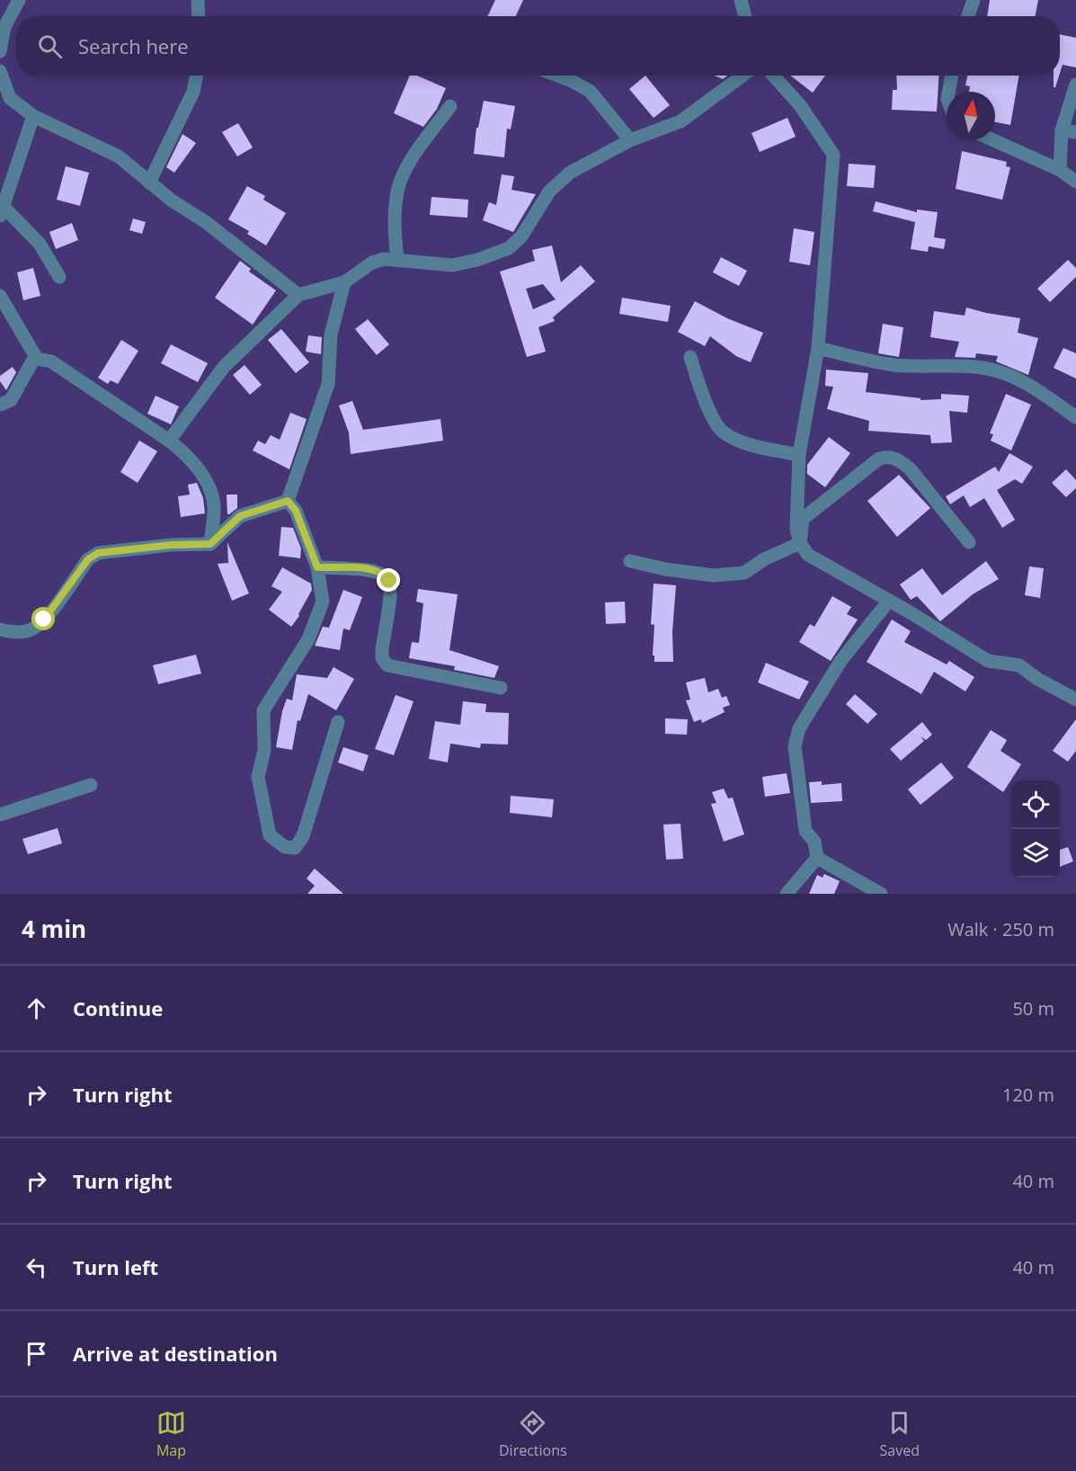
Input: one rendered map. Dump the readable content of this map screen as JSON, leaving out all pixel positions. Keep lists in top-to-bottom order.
{
  "north": "top",
  "page": {
    "search": "Search here",
    "heading": ["4 min", "Walk · 250 m"],
    "list": [
      ["Continue", "50 m"],
      ["Turn right", "120 m"],
      ["Turn right", "40 m"],
      ["Turn left", "40 m"],
      "Arrive at destination"
    ],
    "nav": ["Map", "Directions", "Saved"]
  }
}
